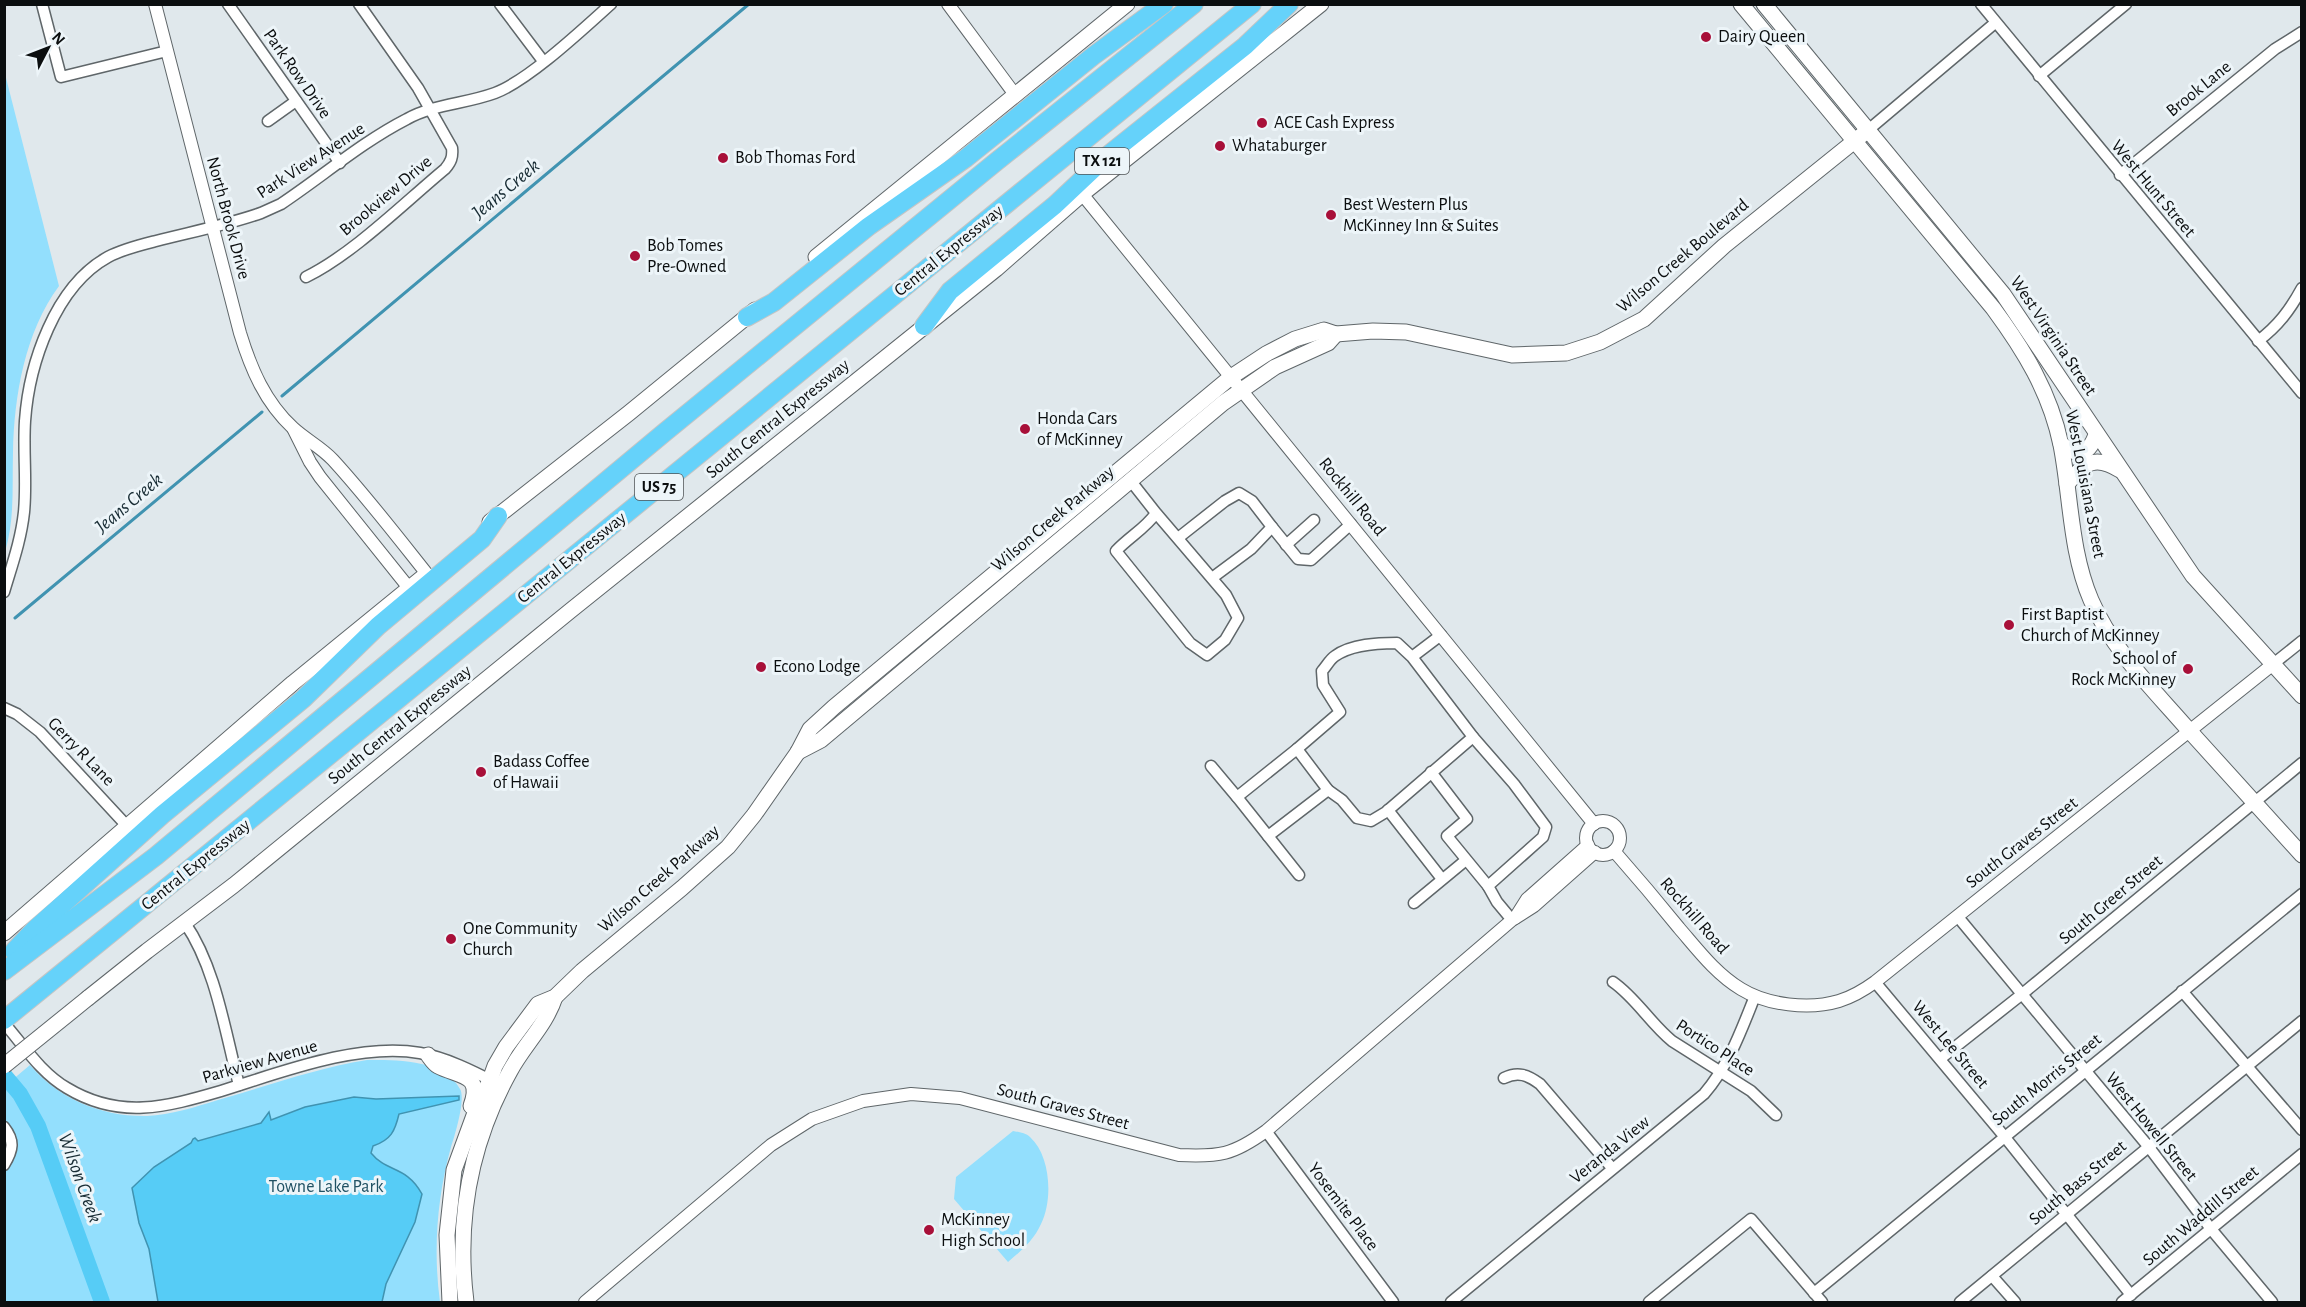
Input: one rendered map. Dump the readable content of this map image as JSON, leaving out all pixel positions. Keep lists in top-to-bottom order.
{
  "streets": {
    "highway": ["TX 121", "Central Expressway", "US 75"],
    "main road": [
      "Wilson Creek Boulevard",
      "West Virginia Street",
      "South Central Expressway",
      "West Louisiana Street",
      "Wilson Creek Parkway"
    ],
    "street": [
      "Park Row Drive",
      "Brook Lane",
      "Park View Avenue",
      "West Hunt Street",
      "Brookview Drive",
      "North Brook Drive",
      "Rockhill Road",
      "Gerry R Lane",
      "South Graves Street",
      "South Greer Street",
      "West Lee Street",
      "Portico Place",
      "Parkview Avenue",
      "South Morris Street",
      "West Howell Street",
      "Veranda View",
      "South Bass Street",
      "Yosemite Place",
      "South Waddill Street"
    ]
  },
  "crossings": [
    ["Park Row Drive", "Park View Avenue"],
    ["Brook Lane", "West Hunt Street"],
    ["Park View Avenue", "Brookview Drive"],
    ["Park View Avenue", "North Brook Drive"],
    ["TX 121", "South Central Expressway"],
    ["West Hunt Street", "Wilson Creek Boulevard"],
    ["Central Expressway", "Parkview Avenue"],
    ["Wilson Creek Boulevard", "West Virginia Street"],
    ["Wilson Creek Boulevard", "West Louisiana Street"],
    ["Wilson Creek Boulevard", "Wilson Creek Parkway"],
    ["West Virginia Street", "South Graves Street"],
    ["South Central Expressway", "Rockhill Road"],
    ["West Louisiana Street", "South Graves Street"],
    ["West Louisiana Street", "South Greer Street"],
    ["Rockhill Road", "Wilson Creek Parkway"],
    ["Rockhill Road", "South Graves Street"],
    ["Rockhill Road", "West Lee Street"],
    ["Rockhill Road", "Veranda View"],
    ["Wilson Creek Parkway", "Parkview Avenue"],
    ["South Graves Street", "West Lee Street"],
    ["South Graves Street", "West Howell Street"],
    ["South Graves Street", "Yosemite Place"],
    ["South Greer Street", "West Lee Street"],
    ["South Greer Street", "West Howell Street"],
    ["West Lee Street", "South Morris Street"],
    ["West Lee Street", "South Bass Street"],
    ["West Lee Street", "South Waddill Street"],
    ["Portico Place", "Veranda View"],
    ["South Morris Street", "West Howell Street"],
    ["West Howell Street", "South Bass Street"],
    ["West Howell Street", "South Waddill Street"]
  ],
  "water": ["Jeans Creek", "Wilson Creek"],
  "parks": ["Towne Lake Park"],
  "places": [
    "Dairy Queen",
    "ACE Cash Express",
    "Whataburger",
    "Bob Thomas Ford",
    "Best Western Plus McKinney Inn & Suites",
    "Bob Tomes Pre-Owned",
    "Honda Cars of McKinney",
    "First Baptist Church of McKinney",
    "Econo Lodge",
    "School of Rock McKinney",
    "Badass Coffee of Hawaii",
    "One Community Church",
    "McKinney High School"
  ],
  "north": "top right"
}
